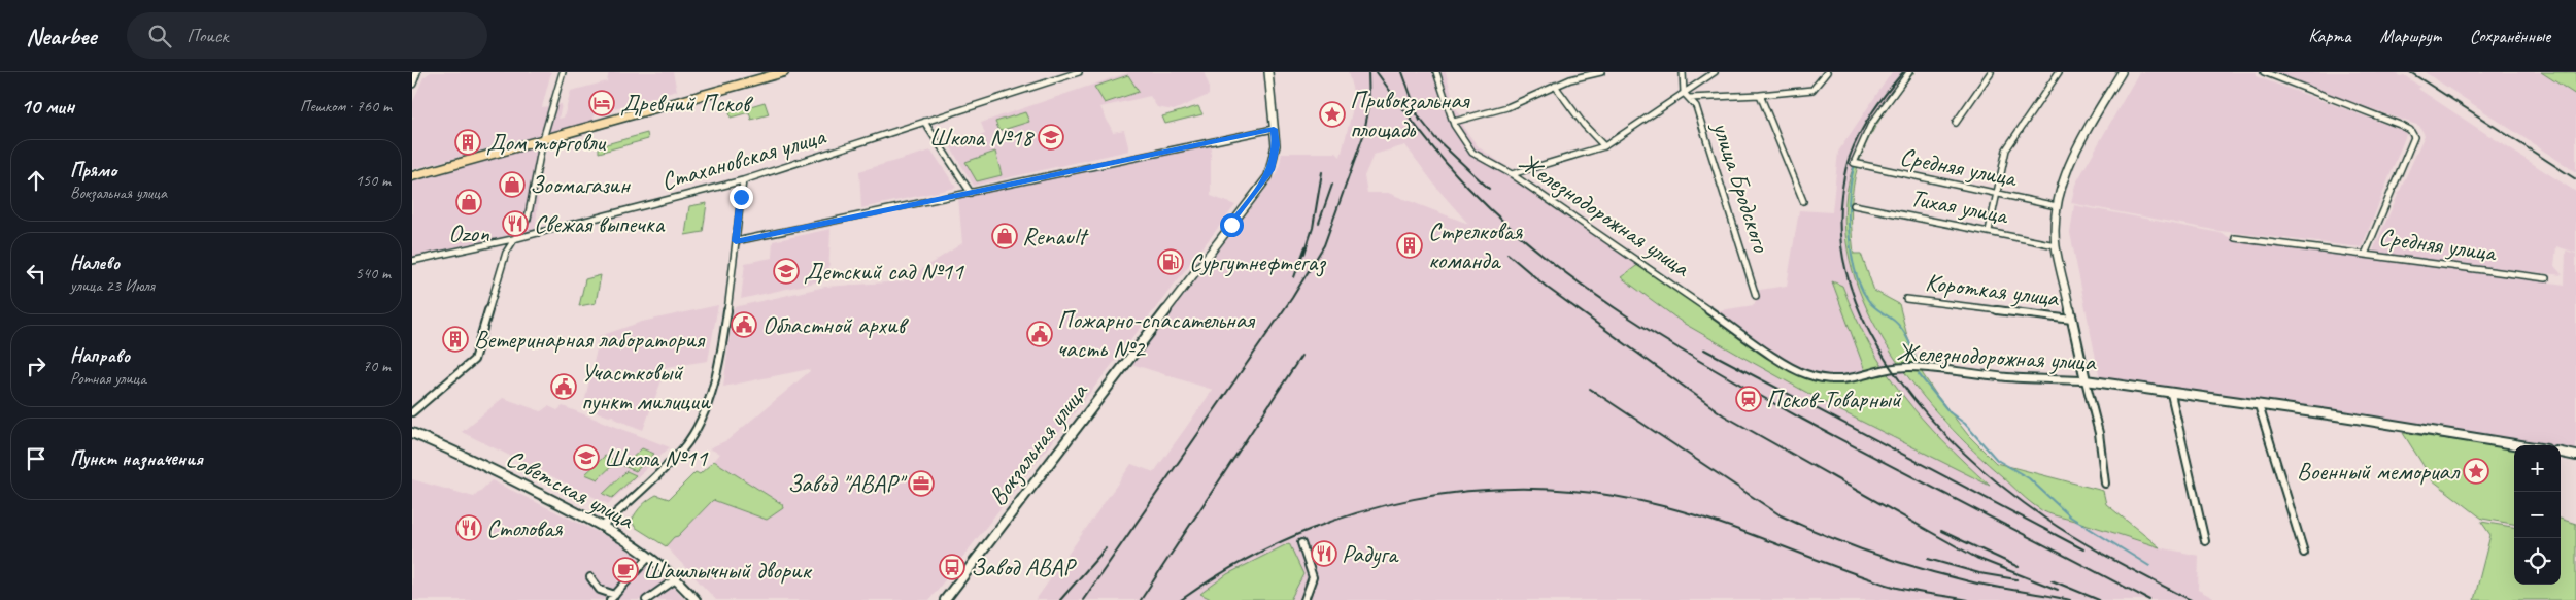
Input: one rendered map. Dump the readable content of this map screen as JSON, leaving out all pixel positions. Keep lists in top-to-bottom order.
{
  "streets": {
    "street": [
      "Стахановская улица",
      "Средняя улица",
      "улица Бродского",
      "Тихая улица",
      "Железнодорожная улица",
      "Короткая улица",
      "Вокзальная улица",
      "Советская улица"
    ]
  },
  "places": {
    "hotel": ["Древний Псков"],
    "place": ["Привокзальная площадь", "Военный мемориал"],
    "school or university": ["Школа №18", "Детский сад №11", "Школа №11"],
    "building": ["Дом торговли", "Стрелковая команда", "Ветеринарная лаборатория"],
    "shop": ["Зоомагазин", "Ozon", "Renault"],
    "restaurant": ["Свежая выпечка", "Столовая", "Радуга"],
    "fuel station": ["Сургутнефтегаз"],
    "public building": ["Областной архив", "Пожарно-спасательная часть №2", "Участковый пункт милиции"],
    "station": ["Псков-Товарный"],
    "office": ["Завод \"АВАР\""],
    "bus stop": ["Завод АВАР"],
    "cafe": ["Шашлычный дворик"]
  },
  "page": {
    "header": "Nearbee",
    "search": "Поиск",
    "nav": ["Карта", "Маршрут", "Сохранённые"],
    "heading": ["10 мин", "Пешком · 760 m"],
    "list": [
      ["Прямо", "Вокзальная улица", "150 m"],
      ["Налево", "улица 23 Июля", "540 m"],
      ["Направо", "Ротная улица", "70 m"],
      "Пункт назначения"
    ],
    "map_buttons": ["+", "−"]
  }
}
